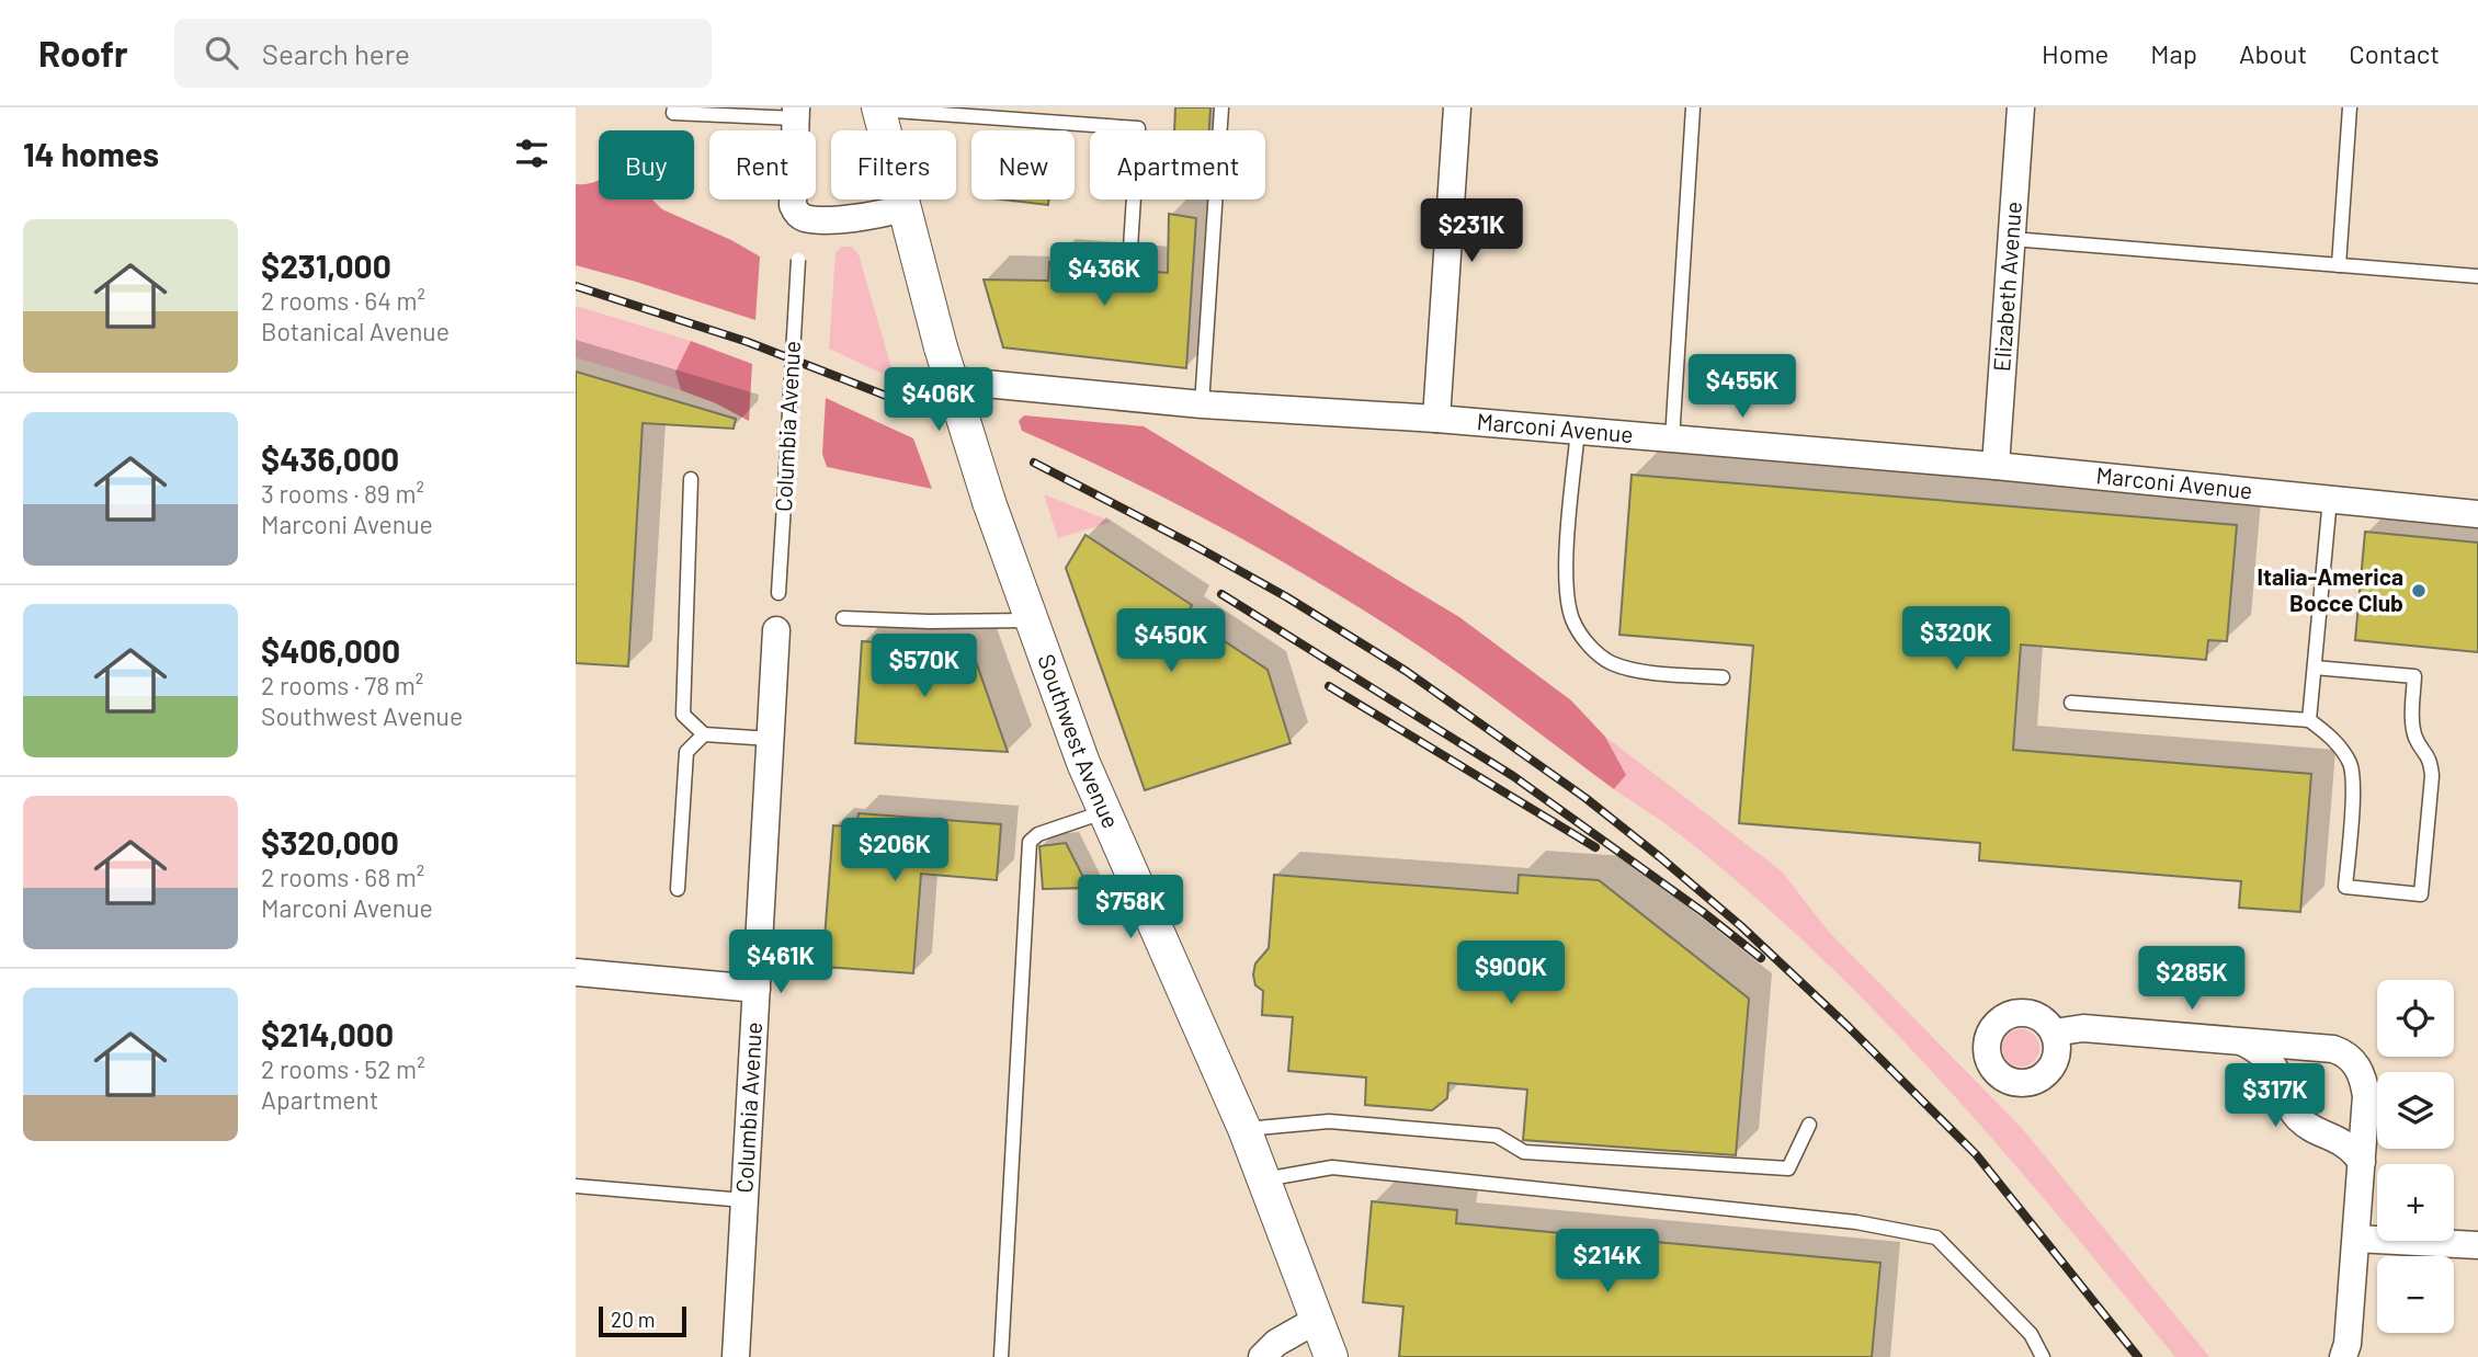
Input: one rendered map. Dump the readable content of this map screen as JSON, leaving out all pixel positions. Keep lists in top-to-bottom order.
{
  "streets": {
    "street": [
      "Elizabeth Avenue",
      "Columbia Avenue",
      "Marconi Avenue",
      "Southwest Avenue"
    ]
  },
  "crossings": [
    ["Elizabeth Avenue", "Marconi Avenue"],
    ["Marconi Avenue", "Southwest Avenue"]
  ],
  "places": ["Italia-America Bocce Club"],
  "scale_bar": "20 m",
  "page": {
    "header": "Roofr",
    "search": "Search here",
    "nav": [
      "Home",
      "Map",
      "About",
      "Contact"
    ],
    "heading": "14 homes",
    "chip": [
      "Buy",
      "Rent",
      "Filters",
      "New",
      "Apartment"
    ],
    "price": [
      "$231K",
      "$436K",
      "$455K",
      "$406K",
      "$320K",
      "$450K",
      "$570K",
      "$206K",
      "$758K",
      "$461K",
      "$900K",
      "$285K",
      "$317K",
      "$214K"
    ],
    "list": [
      {
        "name": "$231,000",
        "note": "2 rooms · 64 m² · Botanical Avenue"
      },
      {
        "name": "$436,000",
        "note": "3 rooms · 89 m² · Marconi Avenue"
      },
      {
        "name": "$406,000",
        "note": "2 rooms · 78 m² · Southwest Avenue"
      },
      {
        "name": "$320,000",
        "note": "2 rooms · 68 m² · Marconi Avenue"
      },
      {
        "name": "$214,000",
        "note": "2 rooms · 52 m² · Apartment"
      }
    ],
    "map_buttons": ["+", "−"],
    "scale": "20 m"
  }
}
